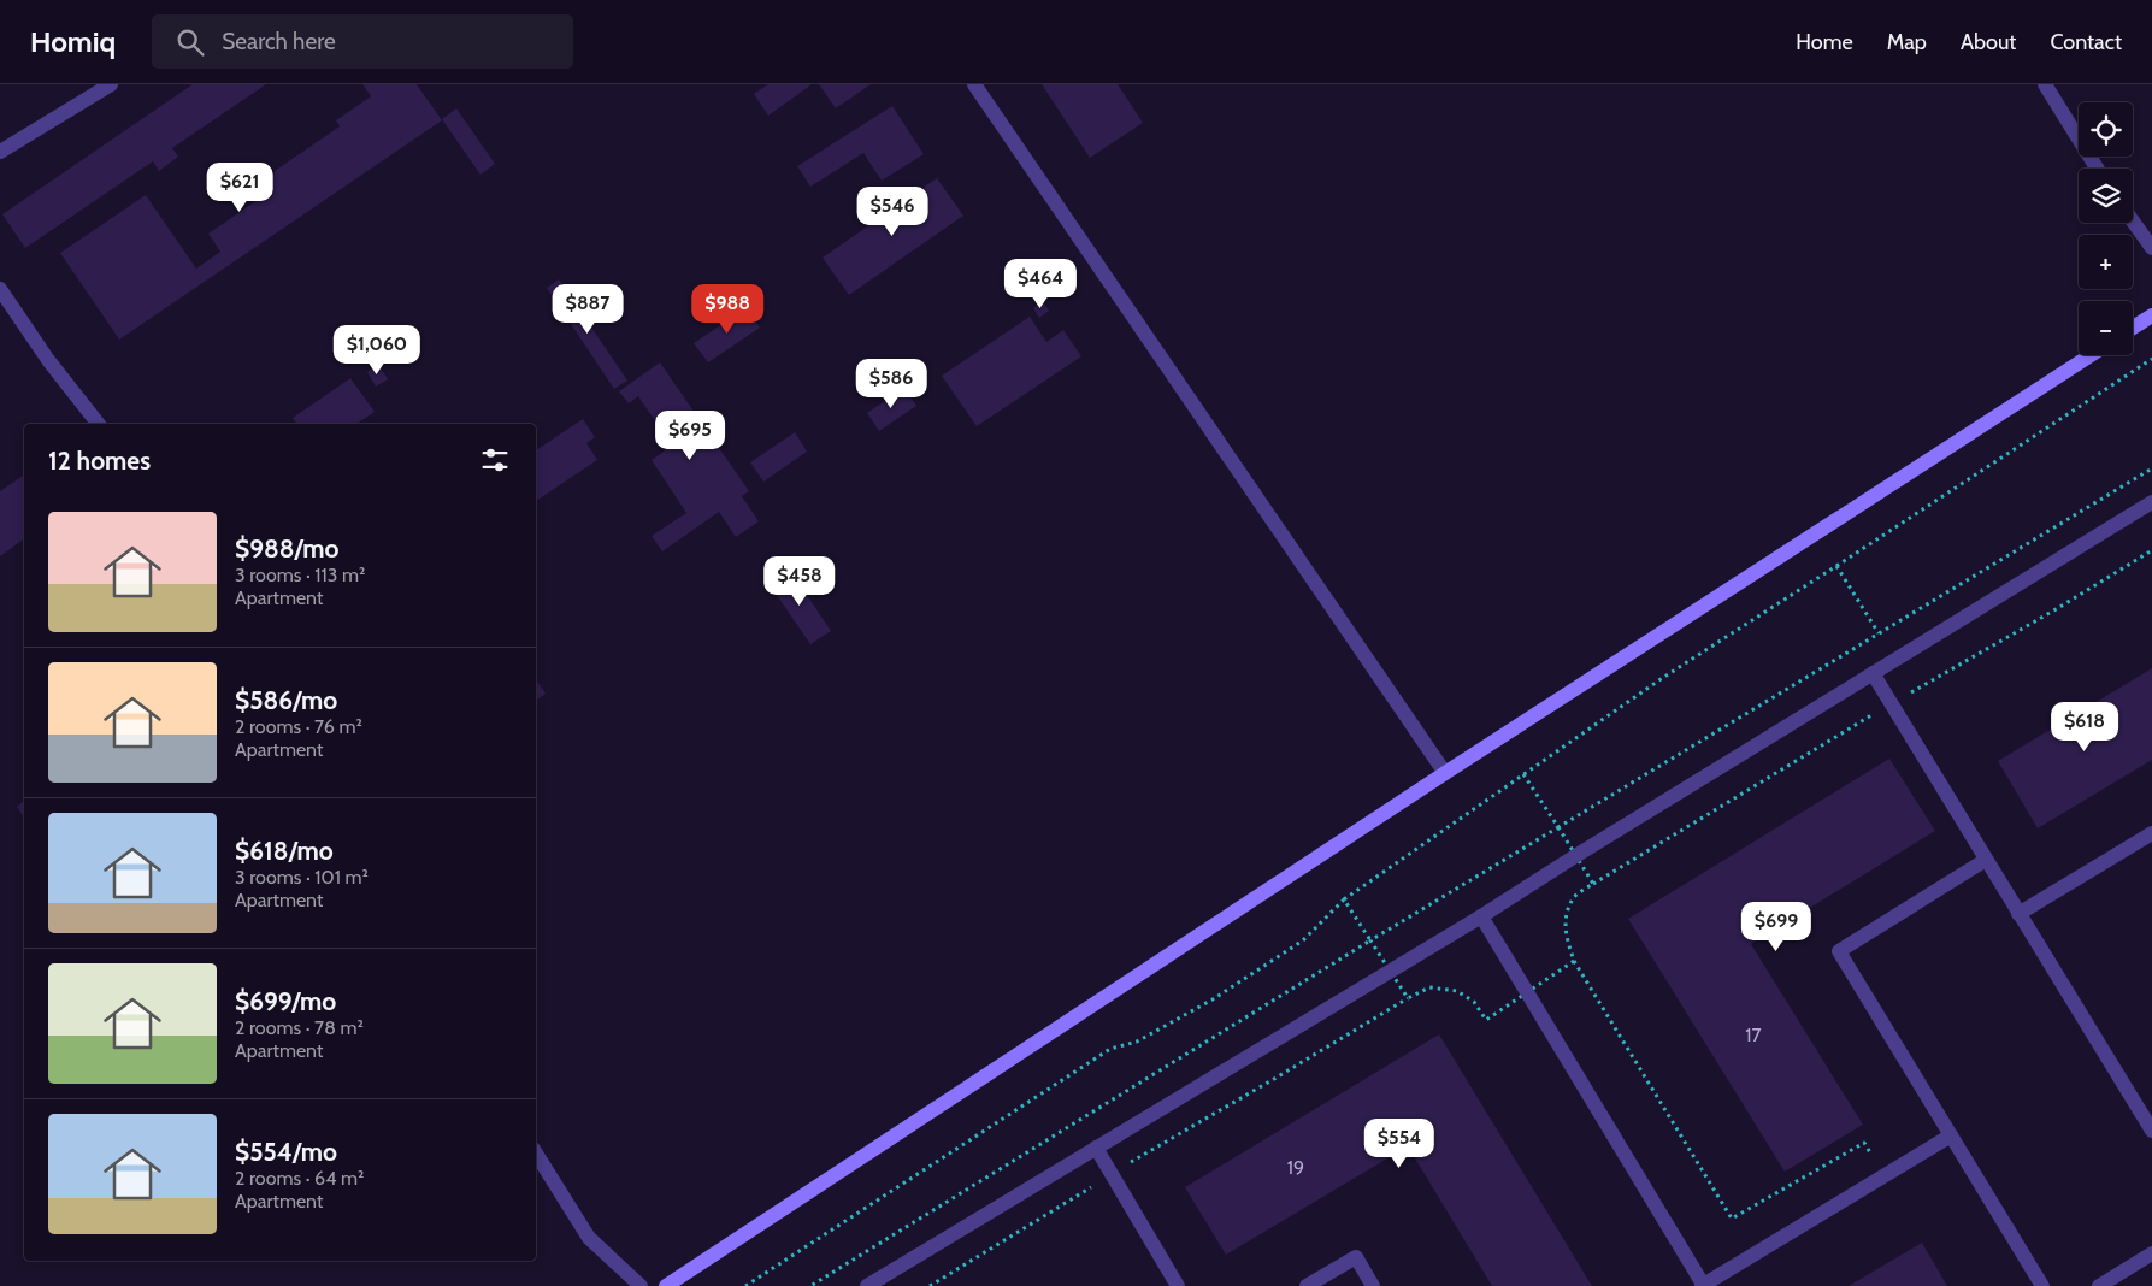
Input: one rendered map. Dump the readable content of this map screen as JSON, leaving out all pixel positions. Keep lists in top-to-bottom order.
{
  "house_numbers": ["17", "19"],
  "page": {
    "header": "Homiq",
    "search": "Search here",
    "nav": [
      "Home",
      "Map",
      "About",
      "Contact"
    ],
    "map_buttons": ["+", "−"],
    "price": [
      "$621",
      "$546",
      "$464",
      "$887",
      "$988",
      "$1,060",
      "$586",
      "$695",
      "$458",
      "$618",
      "$699",
      "$554"
    ],
    "heading": "12 homes",
    "list": [
      {
        "name": "$988/mo",
        "note": "3 rooms · 113 m² · Apartment"
      },
      {
        "name": "$586/mo",
        "note": "2 rooms · 76 m² · Apartment"
      },
      {
        "name": "$618/mo",
        "note": "3 rooms · 101 m² · Apartment"
      },
      {
        "name": "$699/mo",
        "note": "2 rooms · 78 m² · Apartment"
      },
      {
        "name": "$554/mo",
        "note": "2 rooms · 64 m² · Apartment"
      }
    ]
  }
}
